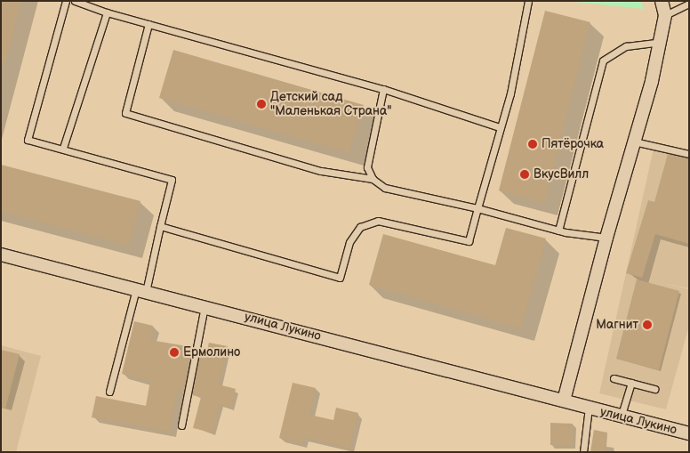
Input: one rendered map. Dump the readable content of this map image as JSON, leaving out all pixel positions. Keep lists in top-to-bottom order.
{
  "streets": {
    "street": ["улица Лукино"]
  },
  "places": [
    "Детский сад \"Маленькая Страна\"",
    "Пятёрочка",
    "ВкусВилл",
    "Магнит",
    "Ермолино"
  ]
}
